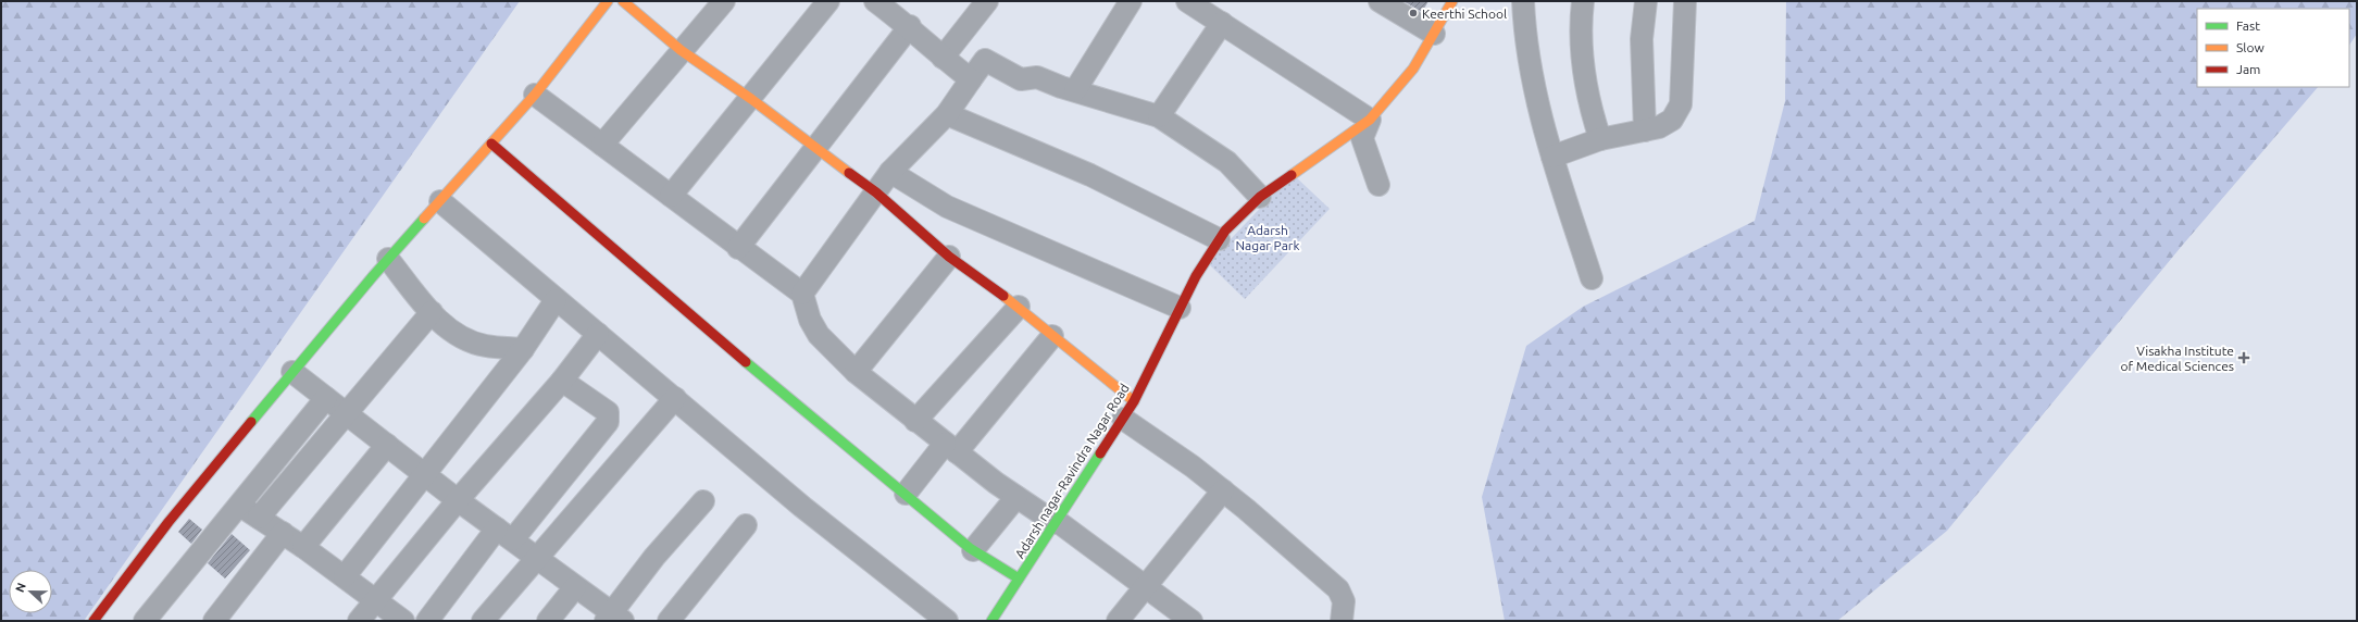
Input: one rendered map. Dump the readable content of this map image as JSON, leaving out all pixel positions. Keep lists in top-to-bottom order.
{
  "streets": {
    "street": ["Adarsh nagar-Ravindra Nagar Road"]
  },
  "parks": ["Adarsh Nagar Park"],
  "places": {
    "other": ["Keerthi School"],
    "health": ["Visakha Institute of Medical Sciences"]
  },
  "legend": ["Fast", "Slow", "Jam"],
  "north": "left"
}
